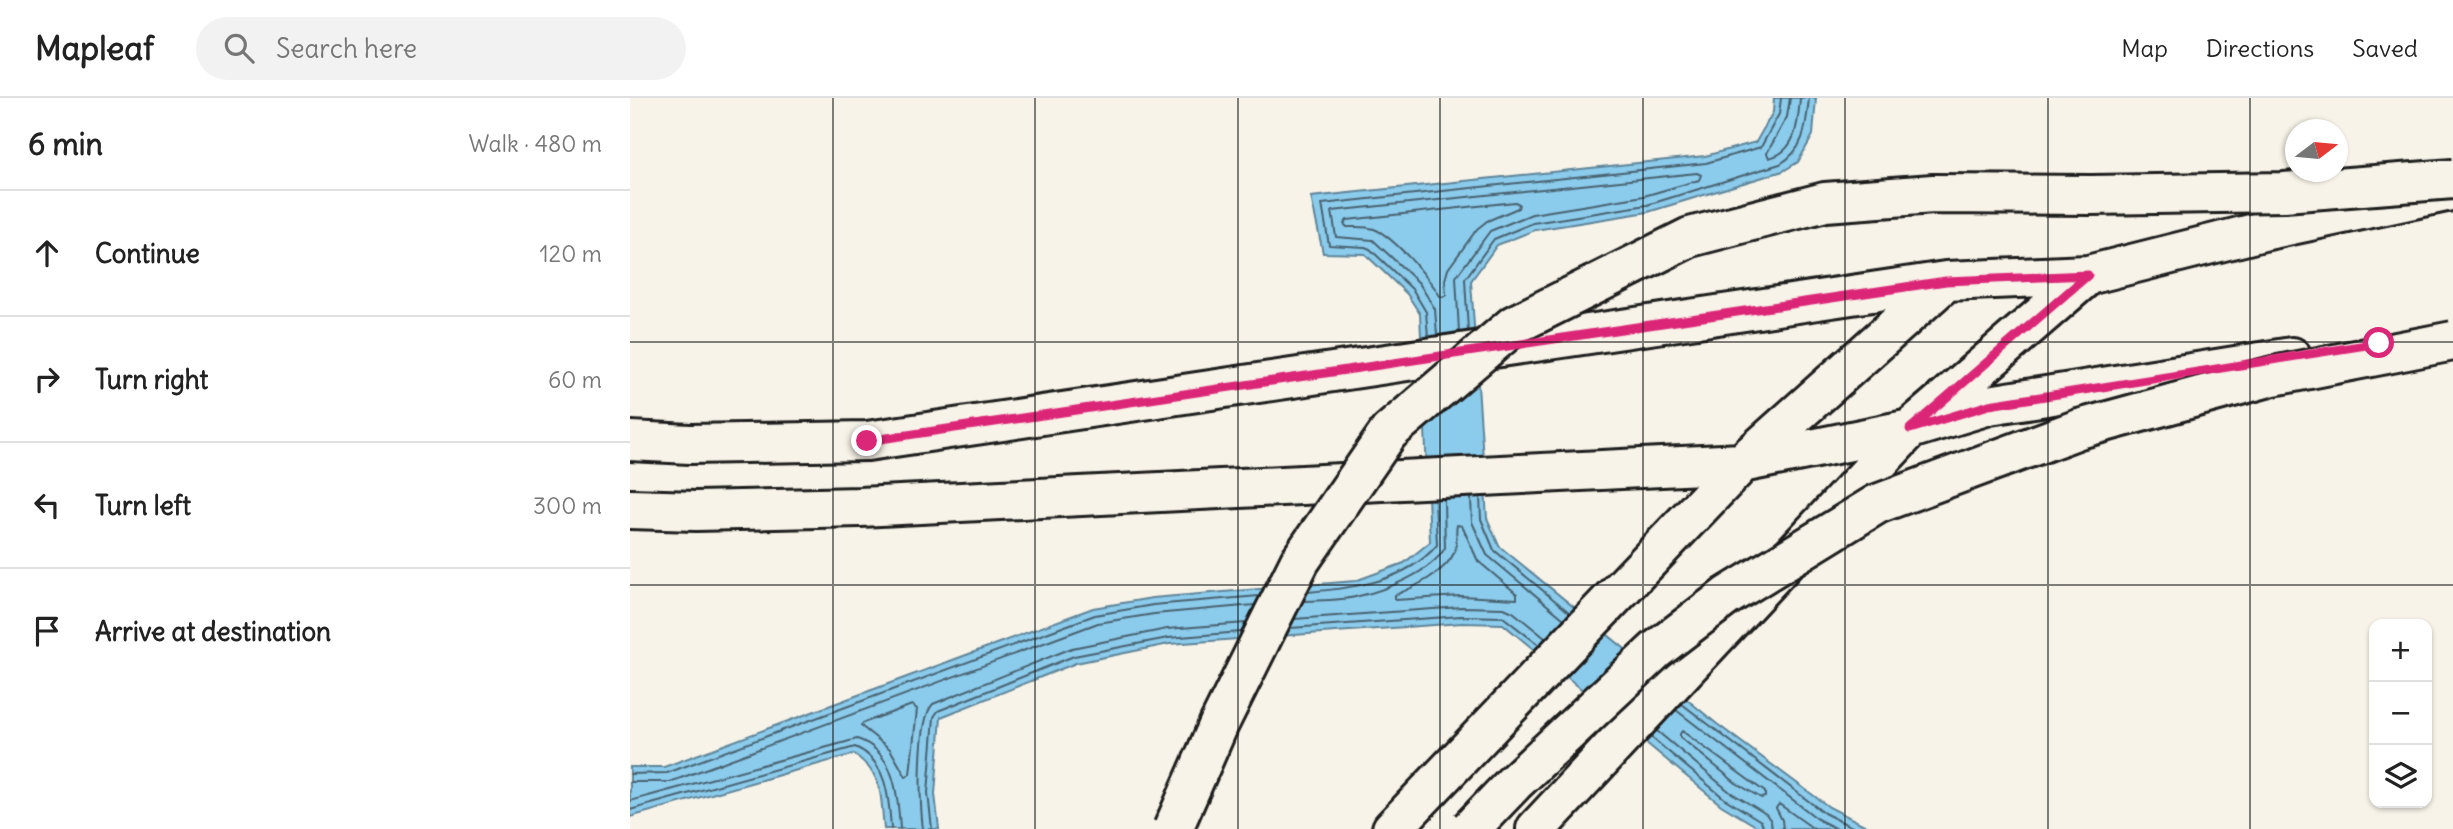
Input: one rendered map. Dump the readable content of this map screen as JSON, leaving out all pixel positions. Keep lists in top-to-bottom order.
{
  "north": "right",
  "page": {
    "header": "Mapleaf",
    "search": "Search here",
    "nav": ["Map", "Directions", "Saved"],
    "heading": ["6 min", "Walk · 480 m"],
    "list": [
      ["Continue", "120 m"],
      ["Turn right", "60 m"],
      ["Turn left", "300 m"],
      "Arrive at destination"
    ],
    "map_buttons": ["+", "−"]
  }
}
